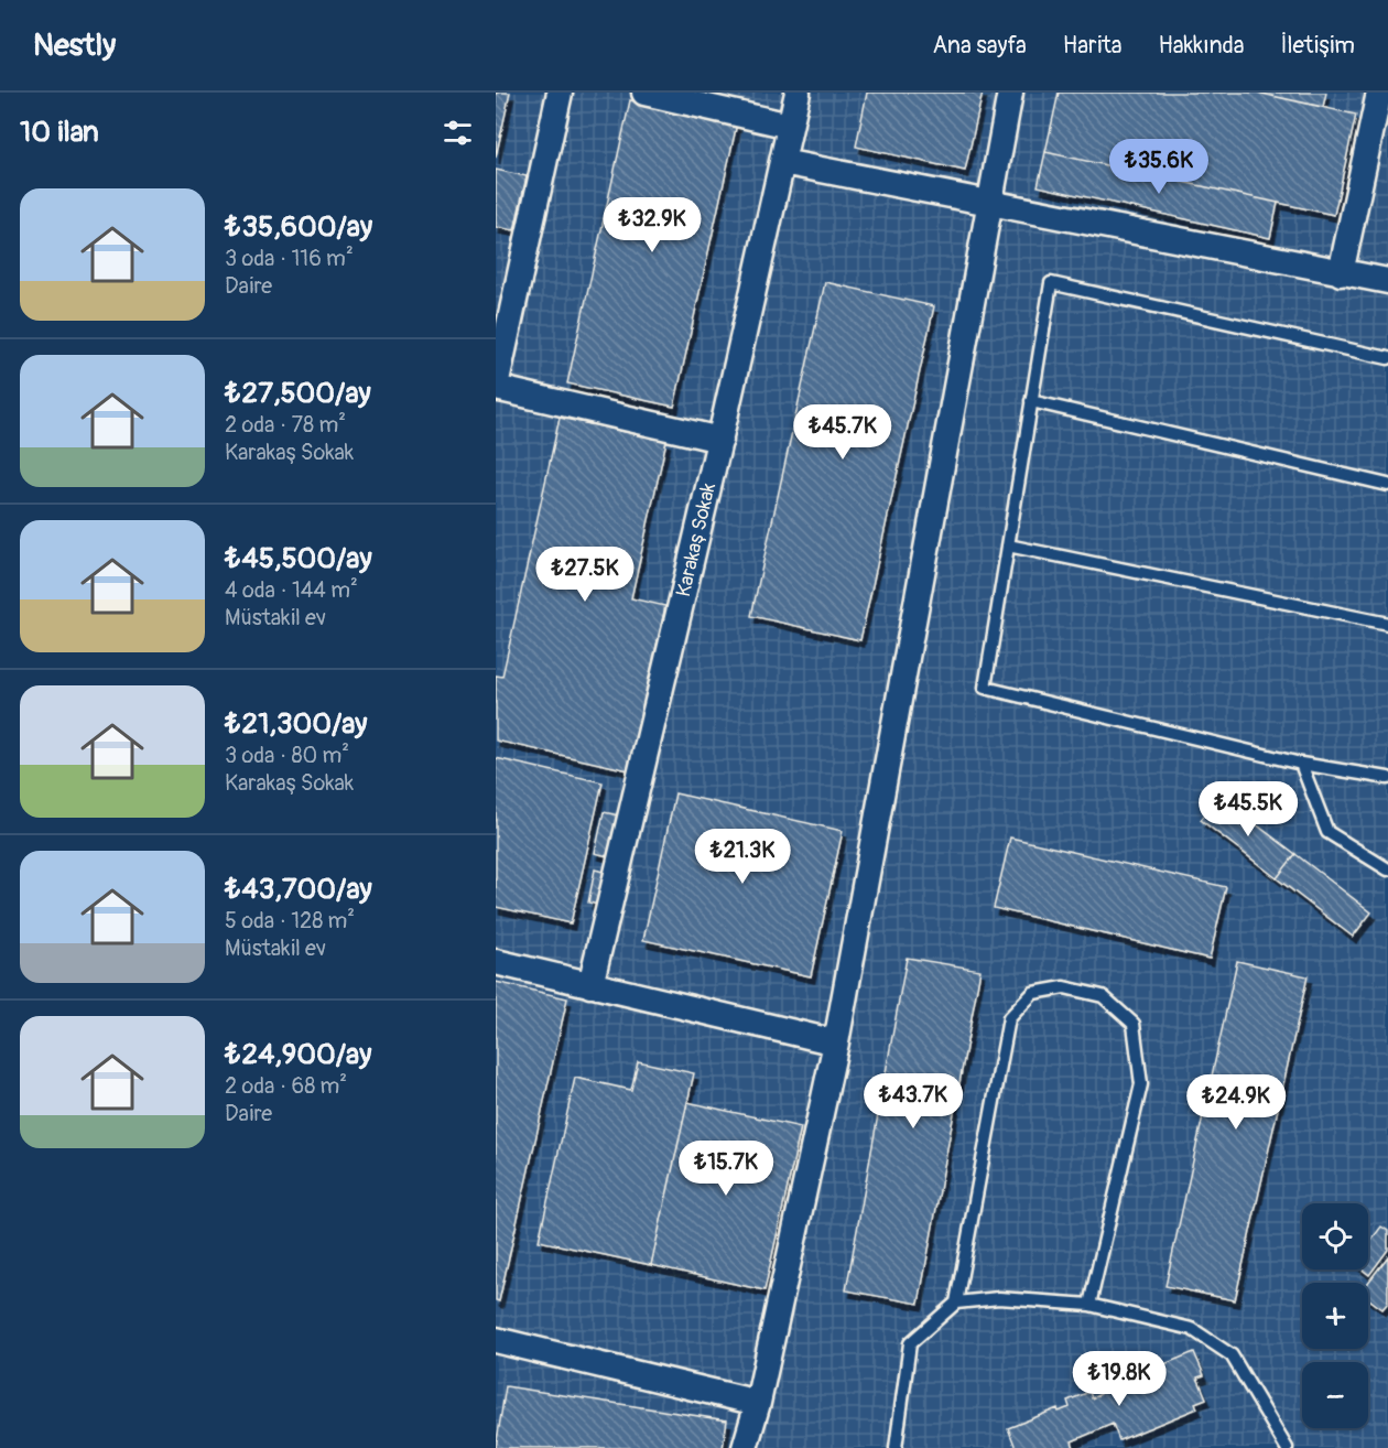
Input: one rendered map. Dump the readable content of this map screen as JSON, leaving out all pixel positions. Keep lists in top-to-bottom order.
{
  "streets": {
    "street": ["Karakaş Sokak"]
  },
  "page": {
    "header": "Nestly",
    "nav": [
      "Ana sayfa",
      "Harita",
      "Hakkında",
      "İletişim"
    ],
    "heading": "10 ilan",
    "price": [
      "₺35.6K",
      "₺32.9K",
      "₺45.7K",
      "₺27.5K",
      "₺45.5K",
      "₺21.3K",
      "₺43.7K",
      "₺24.9K",
      "₺15.7K",
      "₺19.8K"
    ],
    "list": [
      {
        "name": "₺35,600/ay",
        "note": "3 oda · 116 m² · Daire"
      },
      {
        "name": "₺27,500/ay",
        "note": "2 oda · 78 m² · Karakaş Sokak"
      },
      {
        "name": "₺45,500/ay",
        "note": "4 oda · 144 m² · Müstakil ev"
      },
      {
        "name": "₺21,300/ay",
        "note": "3 oda · 80 m² · Karakaş Sokak"
      },
      {
        "name": "₺43,700/ay",
        "note": "5 oda · 128 m² · Müstakil ev"
      },
      {
        "name": "₺24,900/ay",
        "note": "2 oda · 68 m² · Daire"
      }
    ],
    "map_buttons": ["+", "−"]
  }
}
